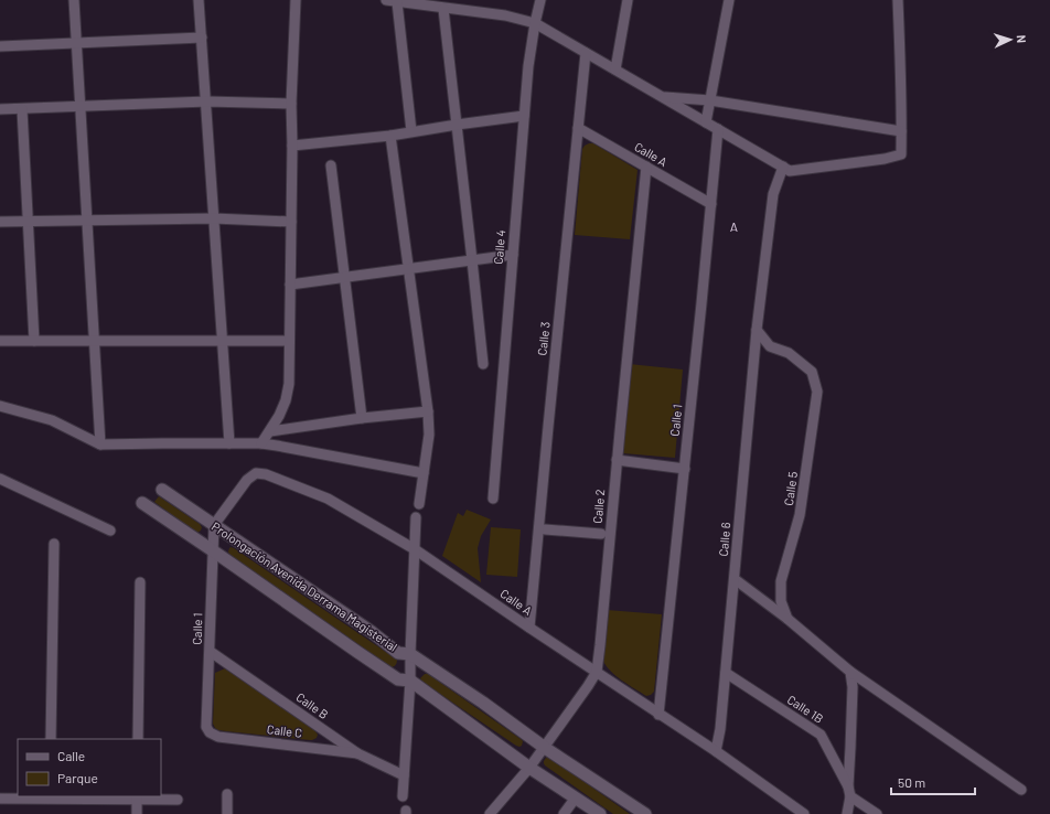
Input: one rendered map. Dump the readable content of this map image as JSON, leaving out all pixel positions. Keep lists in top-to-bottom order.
{
  "streets": {
    "street": [
      "Calle A",
      "Calle 4",
      "Calle 3",
      "Calle 1",
      "Calle 5",
      "Calle 2",
      "Calle 6",
      "Prolongación Avenida Derrama Magisterial",
      "Calle B",
      "Calle 1B",
      "Calle C"
    ]
  },
  "crossings": [
    ["Calle A", "Calle 3"],
    ["Calle A", "Calle 1"],
    ["Calle A", "Calle 2"],
    ["Calle A", "Calle 6"],
    ["Calle A", "Prolongación Avenida Derrama Magisterial"],
    ["Calle 1", "Prolongación Avenida Derrama Magisterial"],
    ["Calle 1", "Calle B"],
    ["Calle 1", "Calle C"],
    ["Calle 5", "Calle 6"],
    ["Calle 2", "Prolongación Avenida Derrama Magisterial"],
    ["Calle 6", "Calle 1B"],
    ["Calle B", "Calle C"]
  ],
  "districts": ["A"],
  "legend": ["Calle", "Parque"],
  "scale_bar": "50 m",
  "north": "right"
}
